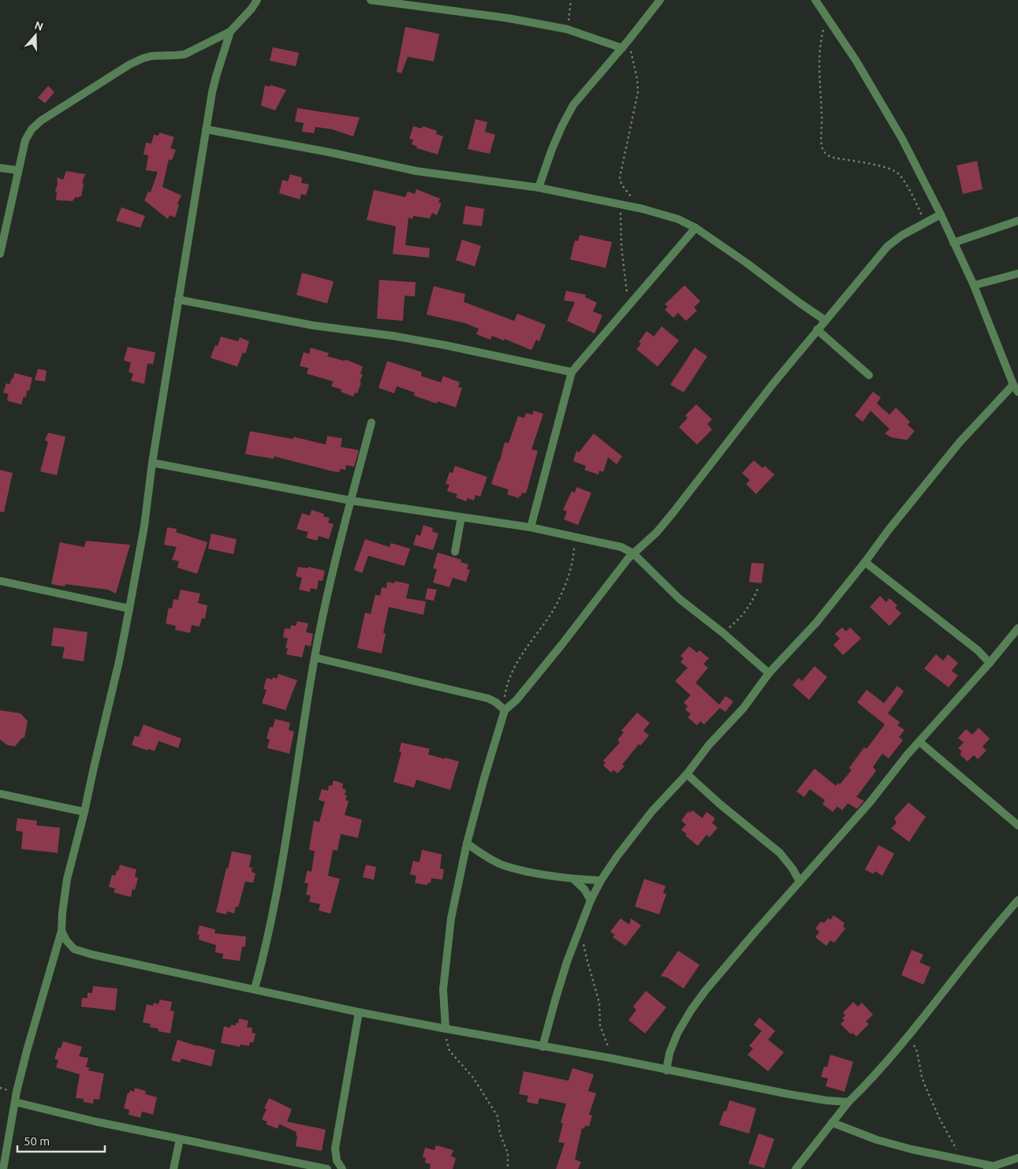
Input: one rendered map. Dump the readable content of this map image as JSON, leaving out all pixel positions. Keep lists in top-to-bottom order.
{
  "scale_bar": "50 m",
  "north": "top"
}
